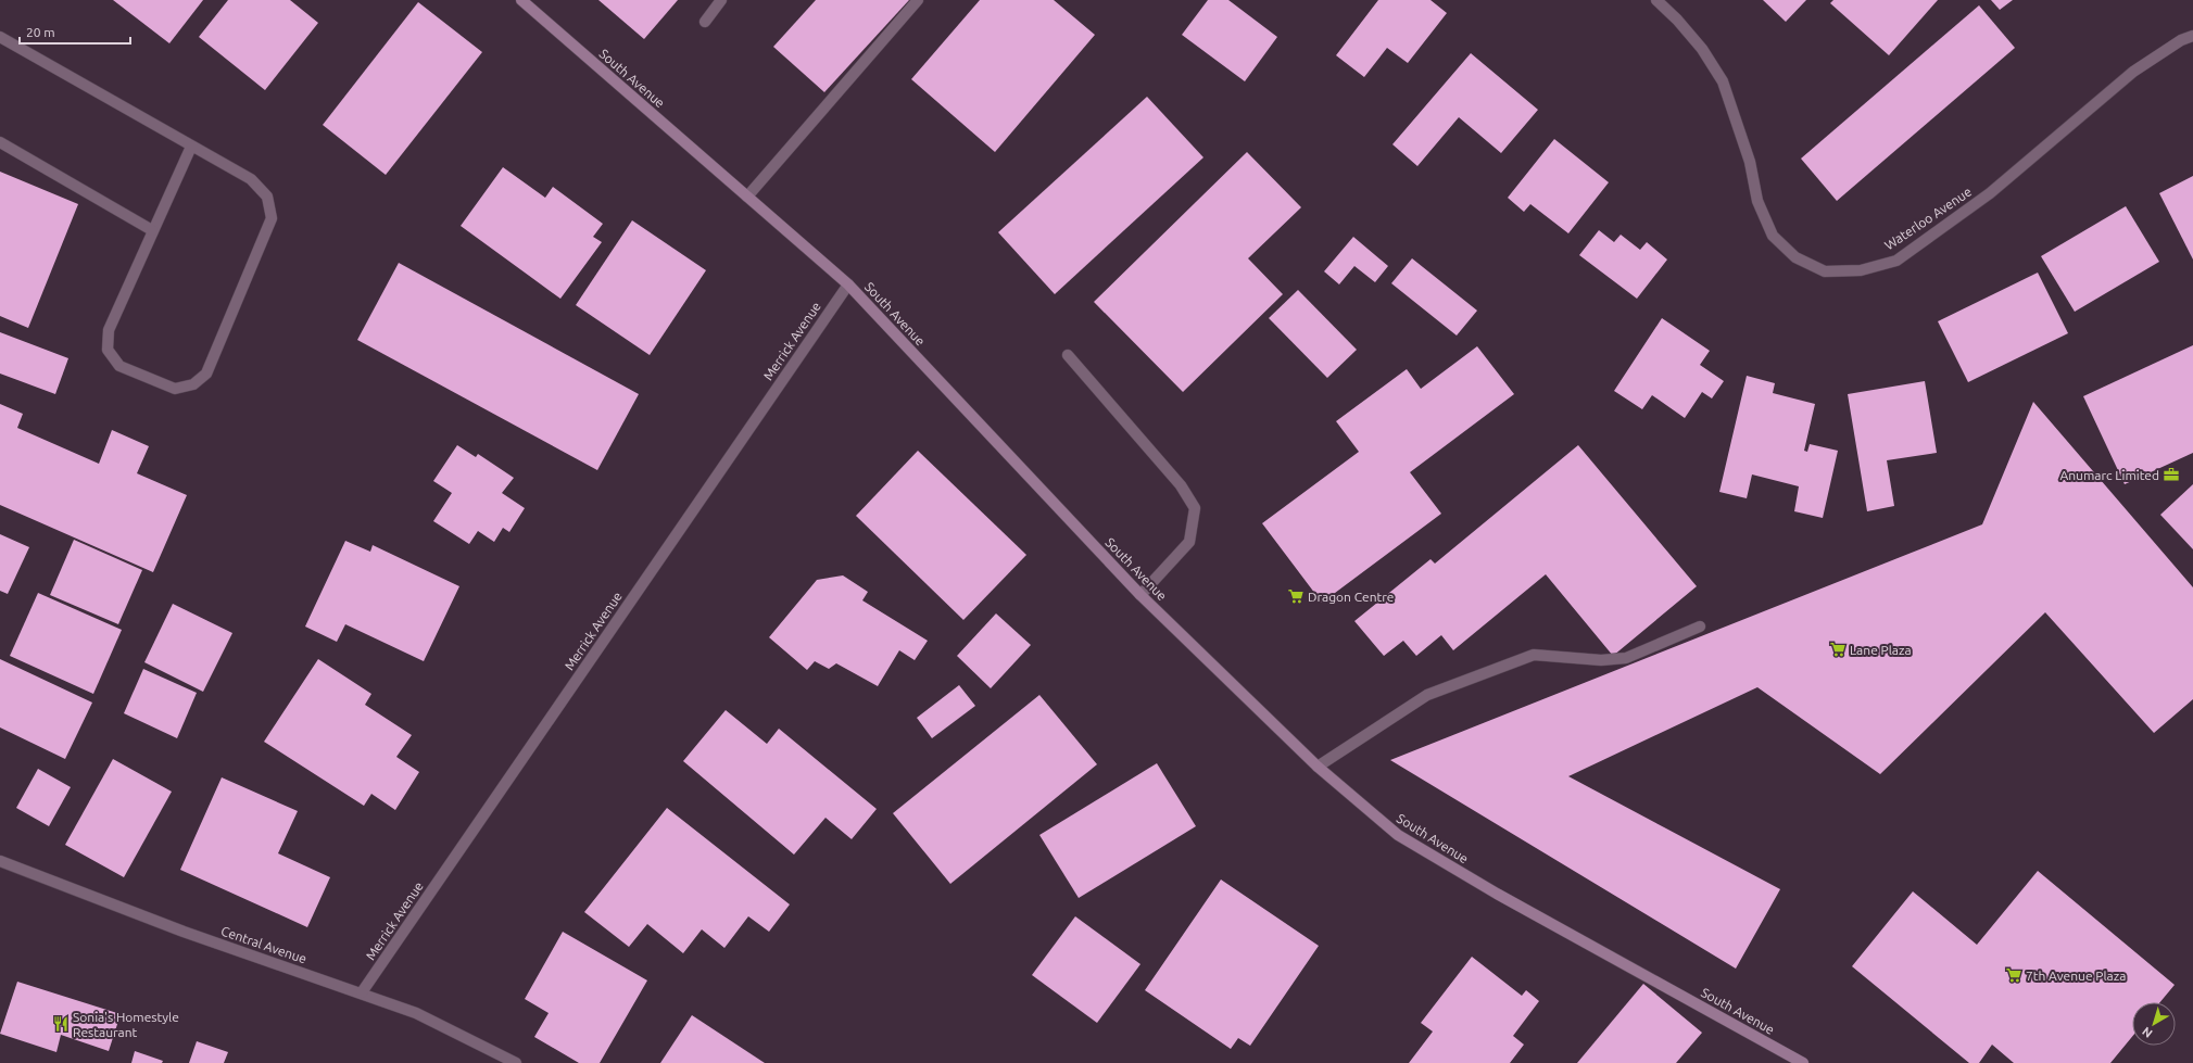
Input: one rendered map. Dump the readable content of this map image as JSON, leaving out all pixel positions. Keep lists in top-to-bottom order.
{
  "streets": {
    "main road": ["South Avenue"],
    "street": ["Waterloo Avenue", "Merrick Avenue", "Central Avenue"]
  },
  "crossings": [
    ["South Avenue", "Merrick Avenue"],
    ["Merrick Avenue", "Central Avenue"]
  ],
  "places": {
    "office": ["Anumarc Limited"],
    "supermarket": ["Dragon Centre", "Lane Plaza", "7th Avenue Plaza"],
    "restaurant": ["Sonia's Homestyle Restaurant"]
  },
  "scale_bar": "20 m",
  "north": "bottom left"
}
